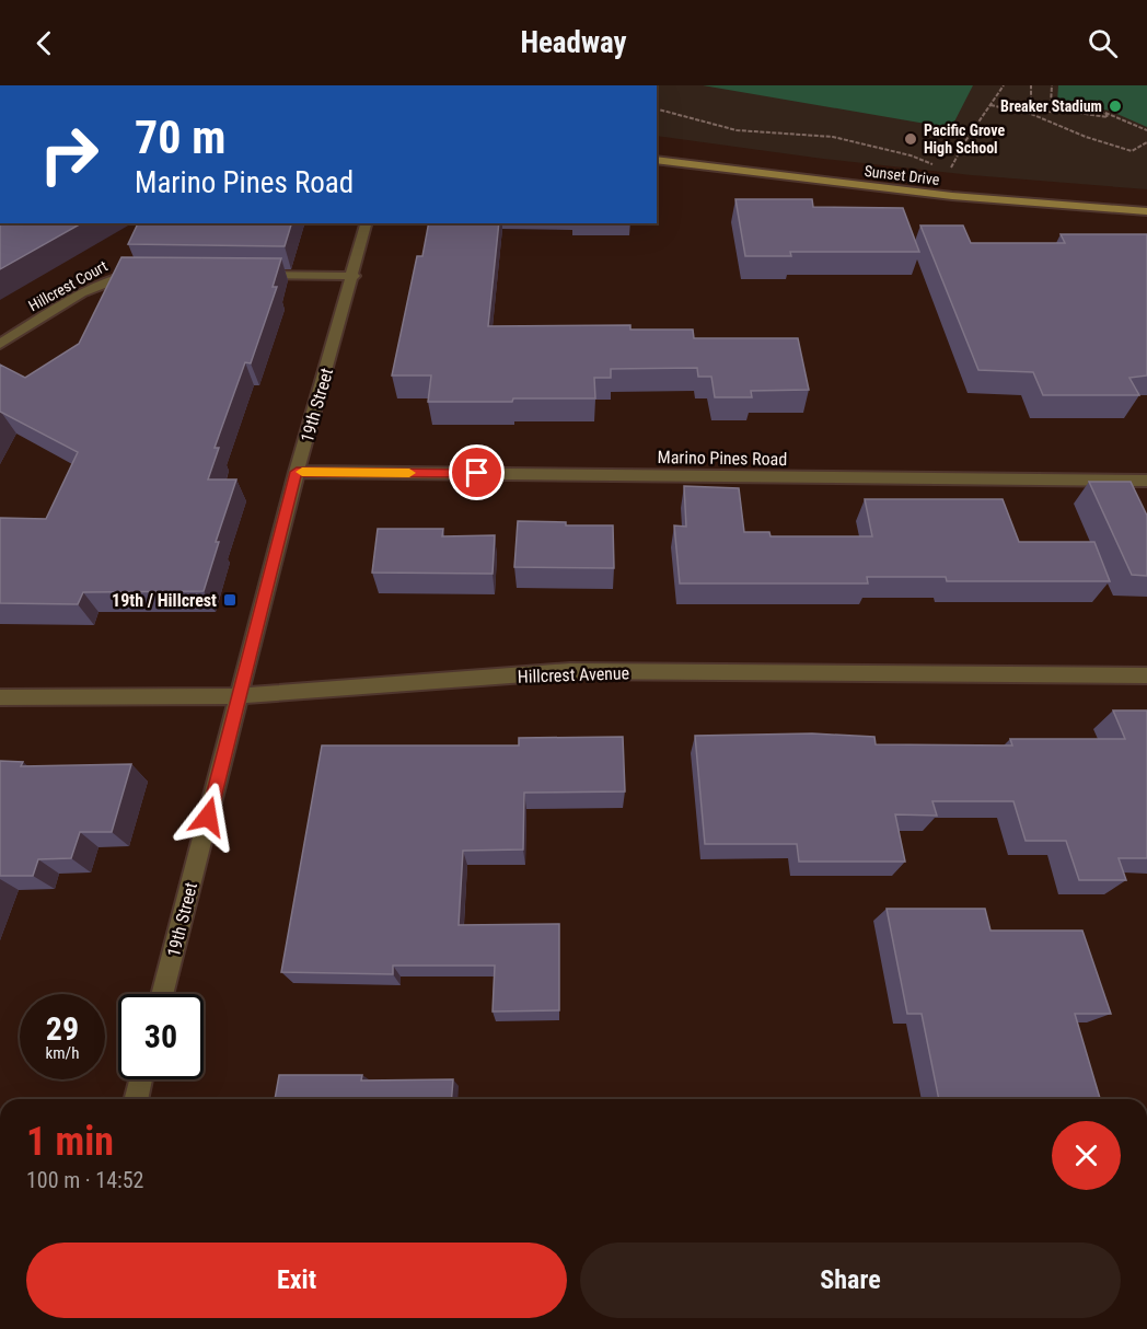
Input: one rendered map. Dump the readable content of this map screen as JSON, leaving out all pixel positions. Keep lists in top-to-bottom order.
{
  "streets": {
    "main road": ["Sunset Drive"],
    "street": [
      "Hillcrest Court",
      "19th Street",
      "Marino Pines Road",
      "Hillcrest Avenue"
    ]
  },
  "crossings": [
    ["19th Street", "Marino Pines Road"],
    ["19th Street", "Hillcrest Avenue"]
  ],
  "places": {
    "other": ["Breaker Stadium", "Pacific Grove High School"],
    "transit": ["19th / Hillcrest"]
  },
  "page": {
    "header": "Headway",
    "turn": ["70 m", "Marino Pines Road"],
    "speed": "29 km/h",
    "limit": "30",
    "heading": ["1 min", "100 m · 14:52"],
    "buttons": ["Exit", "Share"]
  }
}
